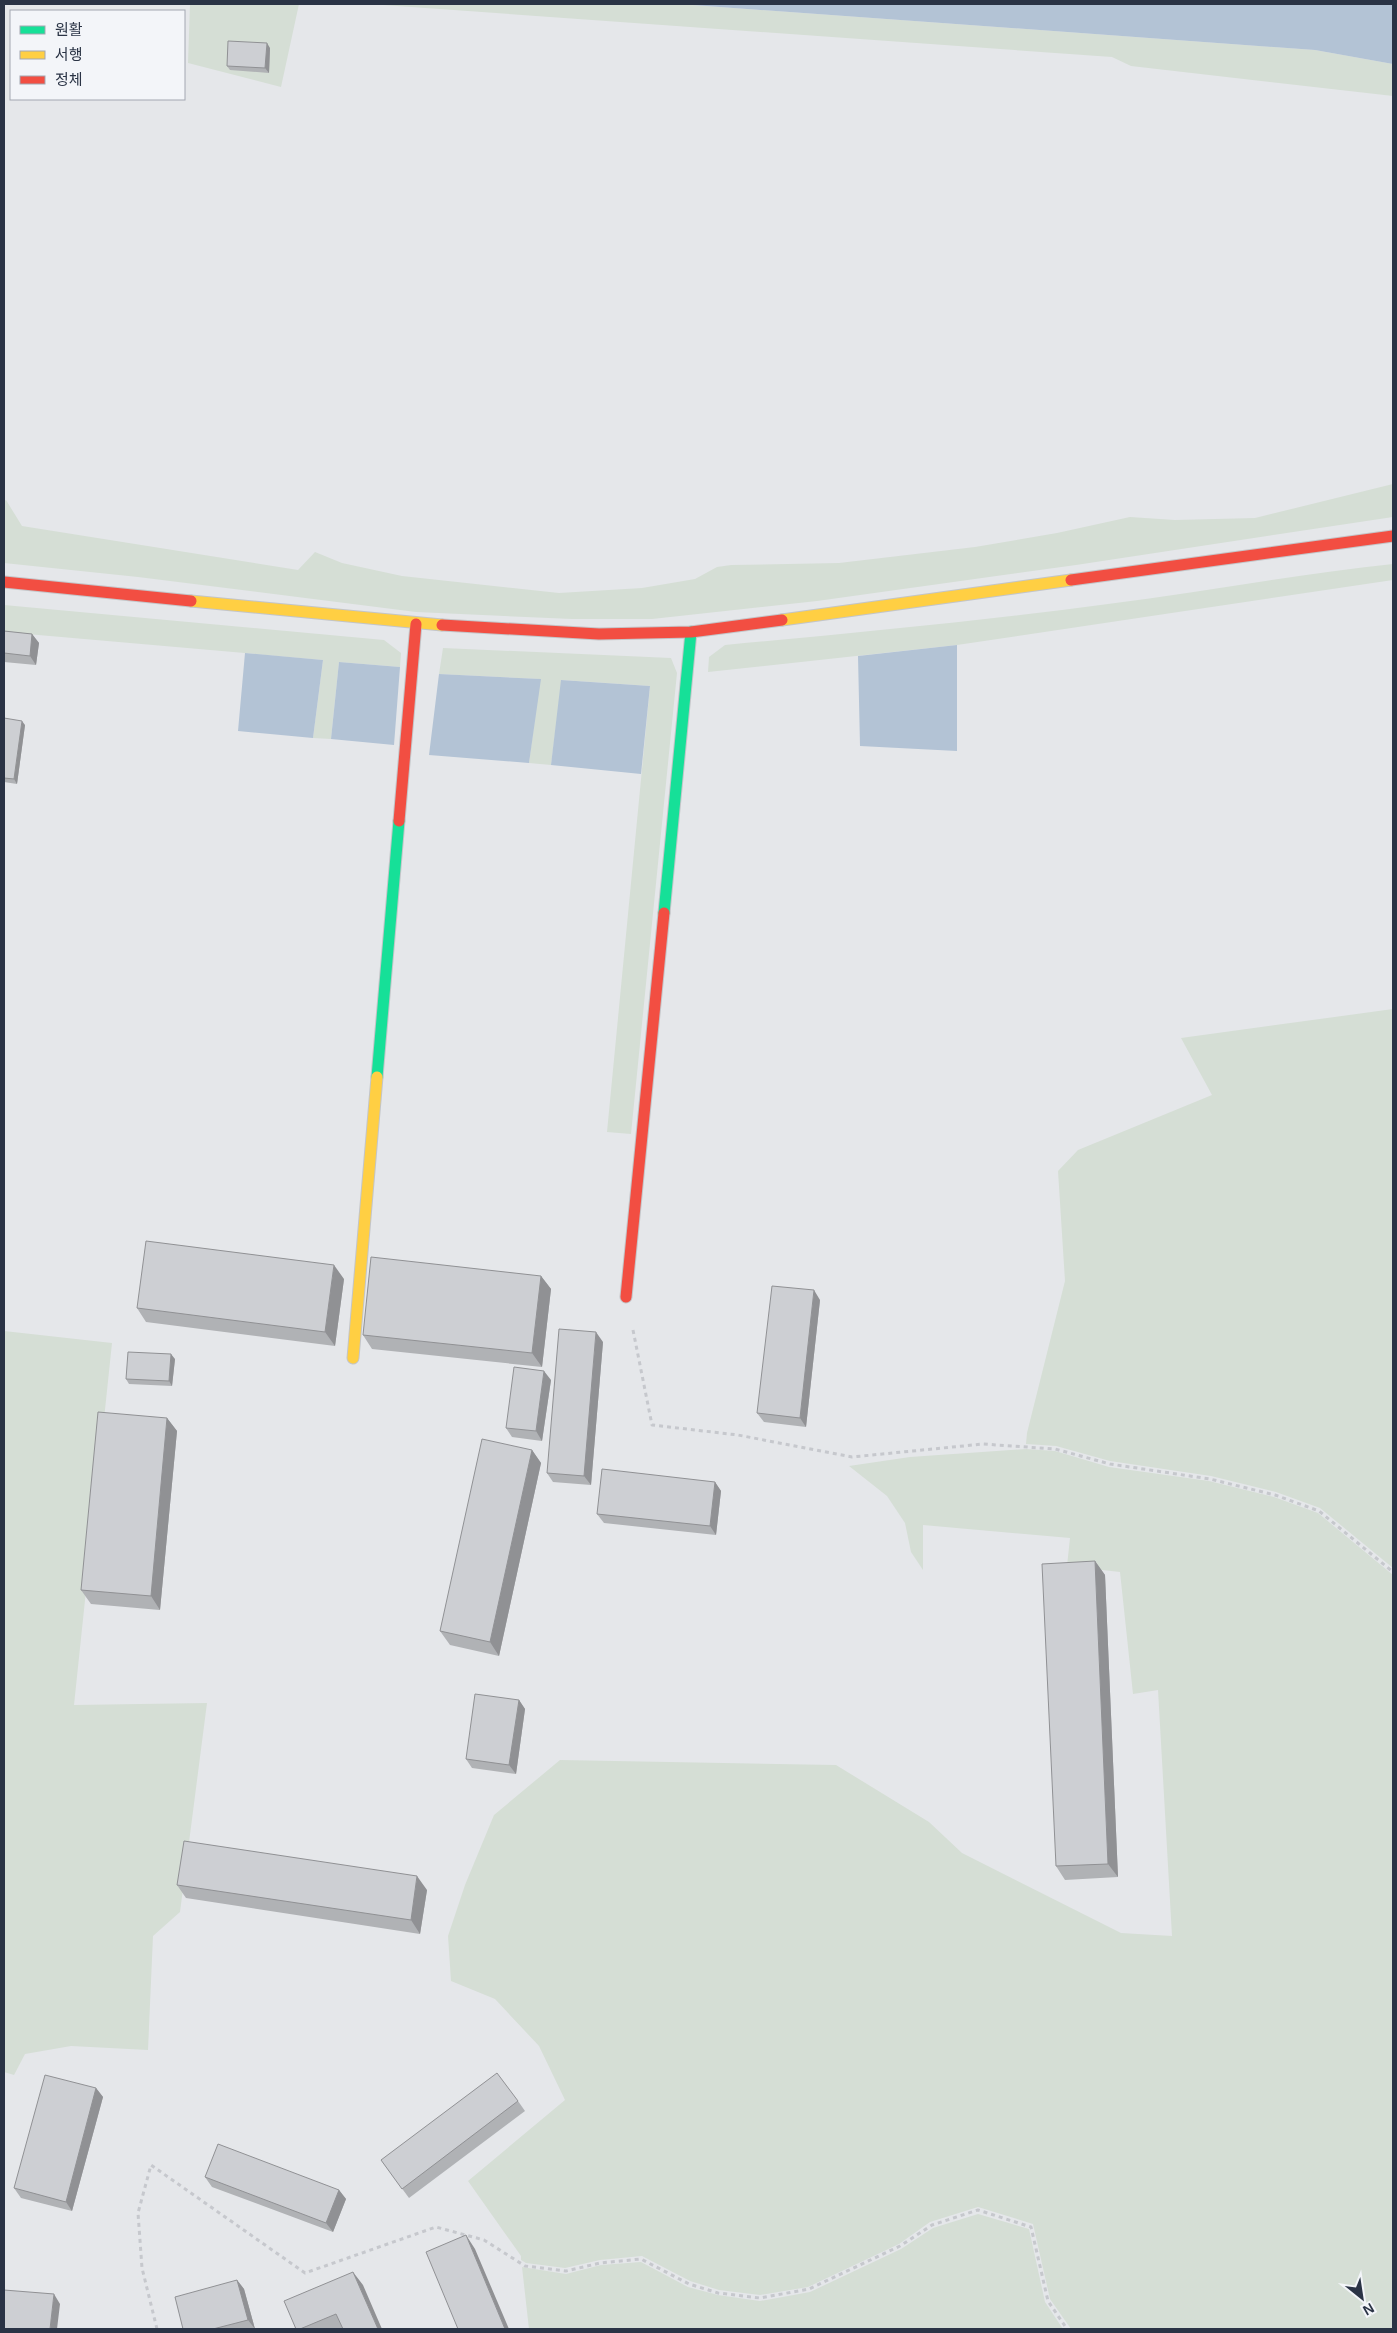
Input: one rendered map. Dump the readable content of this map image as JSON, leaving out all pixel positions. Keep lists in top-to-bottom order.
{
  "legend": ["원활", "서행", "정체"],
  "north": "bottom right"
}
